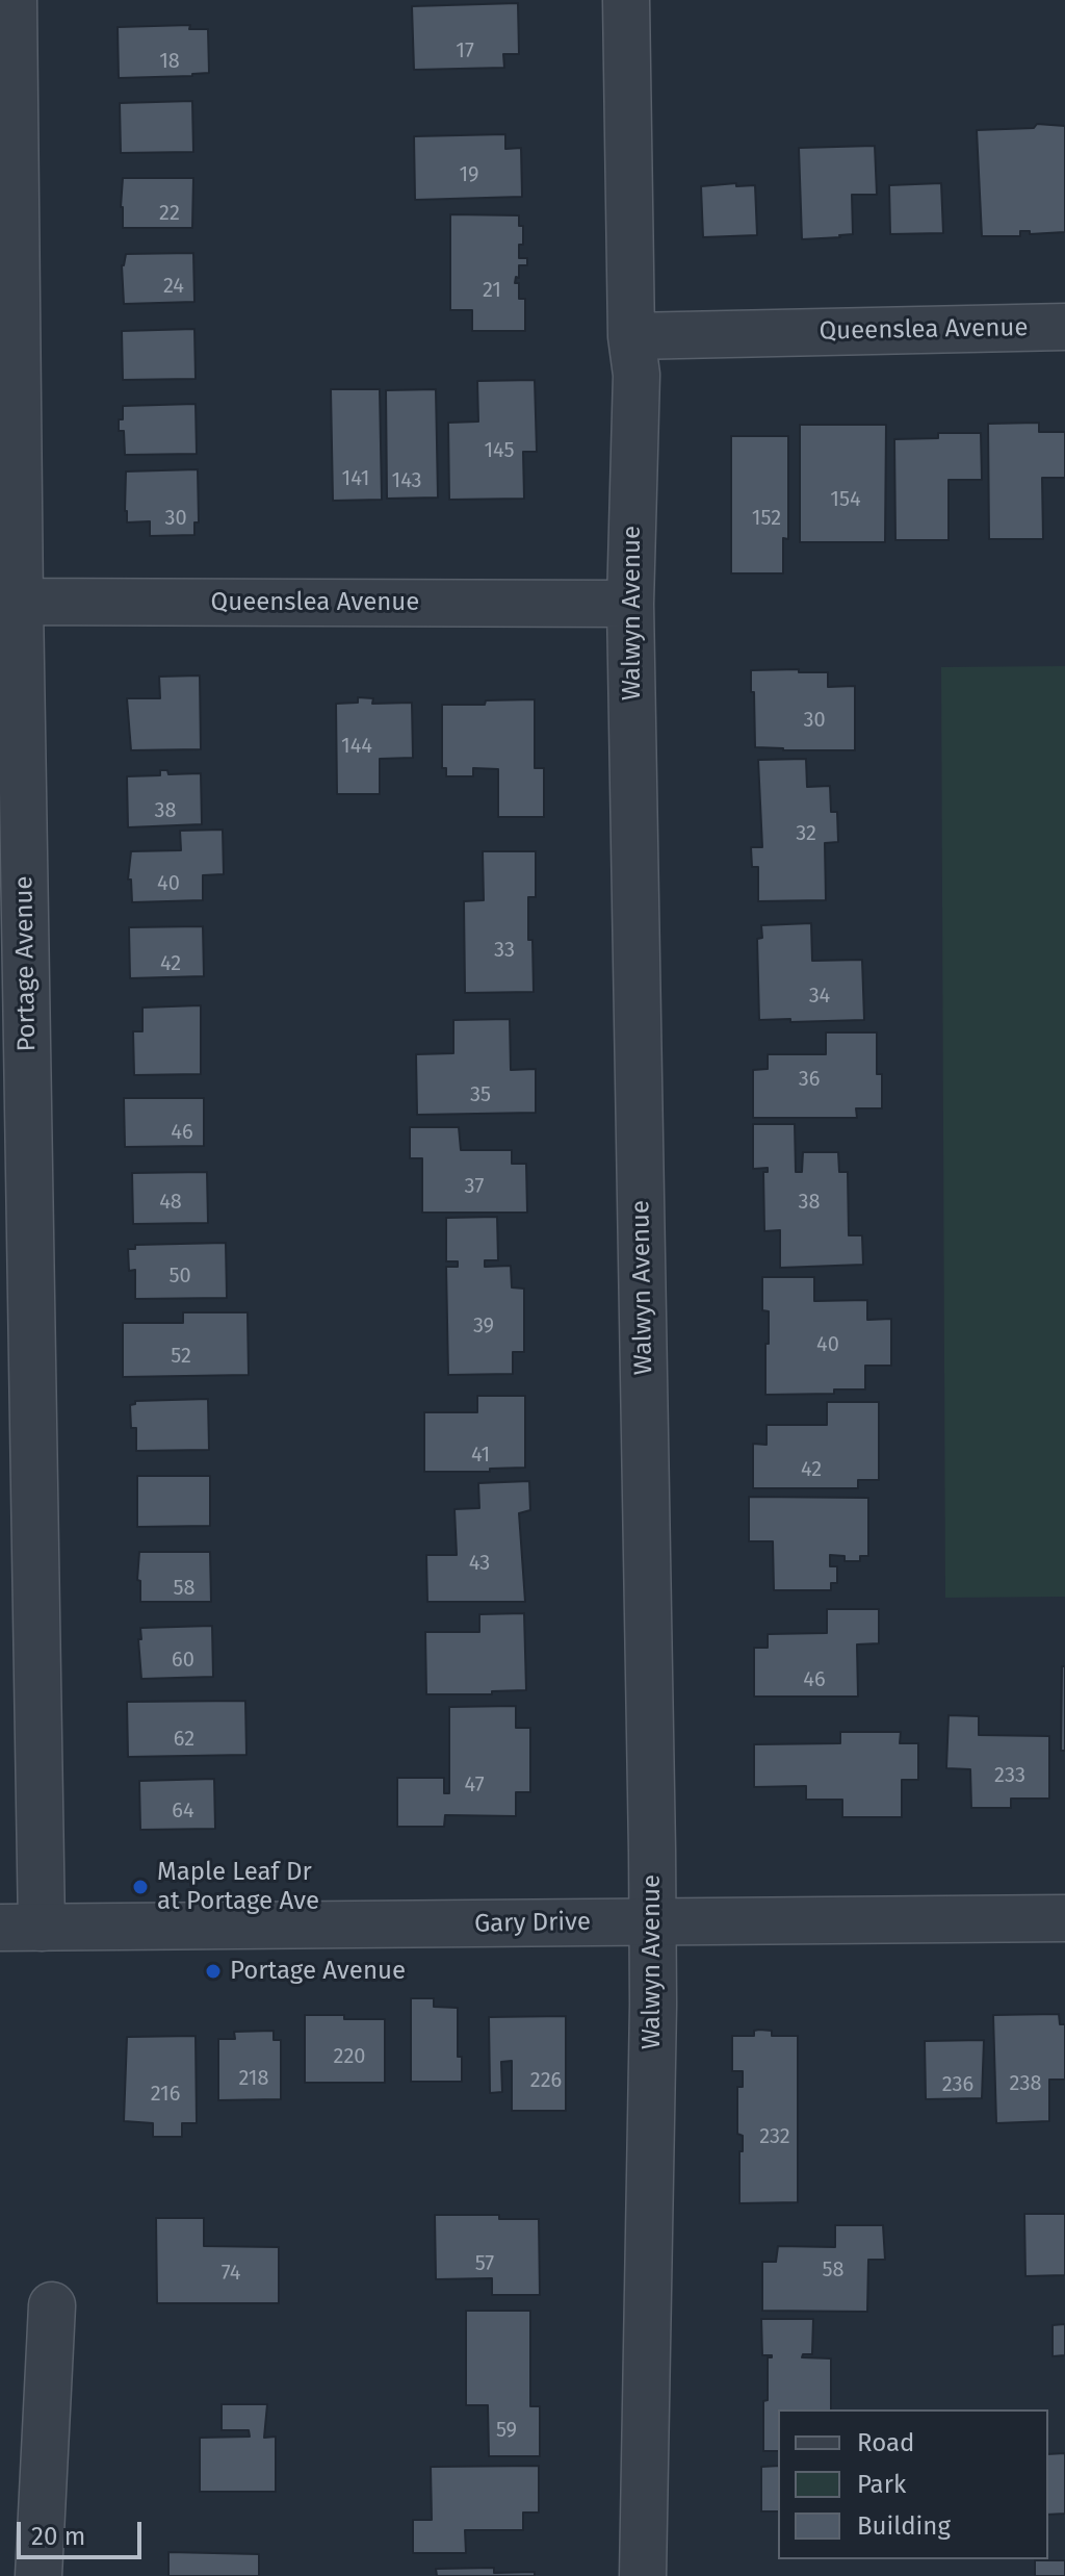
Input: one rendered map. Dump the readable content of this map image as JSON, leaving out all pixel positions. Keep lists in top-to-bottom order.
{
  "streets": {
    "street": [
      "Queenslea Avenue",
      "Walwyn Avenue",
      "Portage Avenue",
      "Gary Drive"
    ]
  },
  "crossings": [
    ["Queenslea Avenue", "Walwyn Avenue"],
    ["Queenslea Avenue", "Portage Avenue"],
    ["Walwyn Avenue", "Gary Drive"],
    ["Portage Avenue", "Gary Drive"]
  ],
  "places": ["Maple Leaf Dr at Portage Ave", "Portage Avenue"],
  "house_numbers": [
    "17",
    "18",
    "19",
    "22",
    "24",
    "21",
    "145",
    "141",
    "143",
    "154",
    "30",
    "152",
    "30",
    "144",
    "38",
    "32",
    "40",
    "33",
    "42",
    "34",
    "36",
    "35",
    "46",
    "37",
    "48",
    "38",
    "50",
    "39",
    "40",
    "52",
    "41",
    "42",
    "43",
    "58",
    "60",
    "46",
    "62",
    "233",
    "47",
    "64",
    "220",
    "218",
    "226",
    "238",
    "236",
    "216",
    "232",
    "57",
    "58",
    "74",
    "59"
  ],
  "legend": ["Road", "Park", "Building"],
  "scale_bar": "20 m"
}
